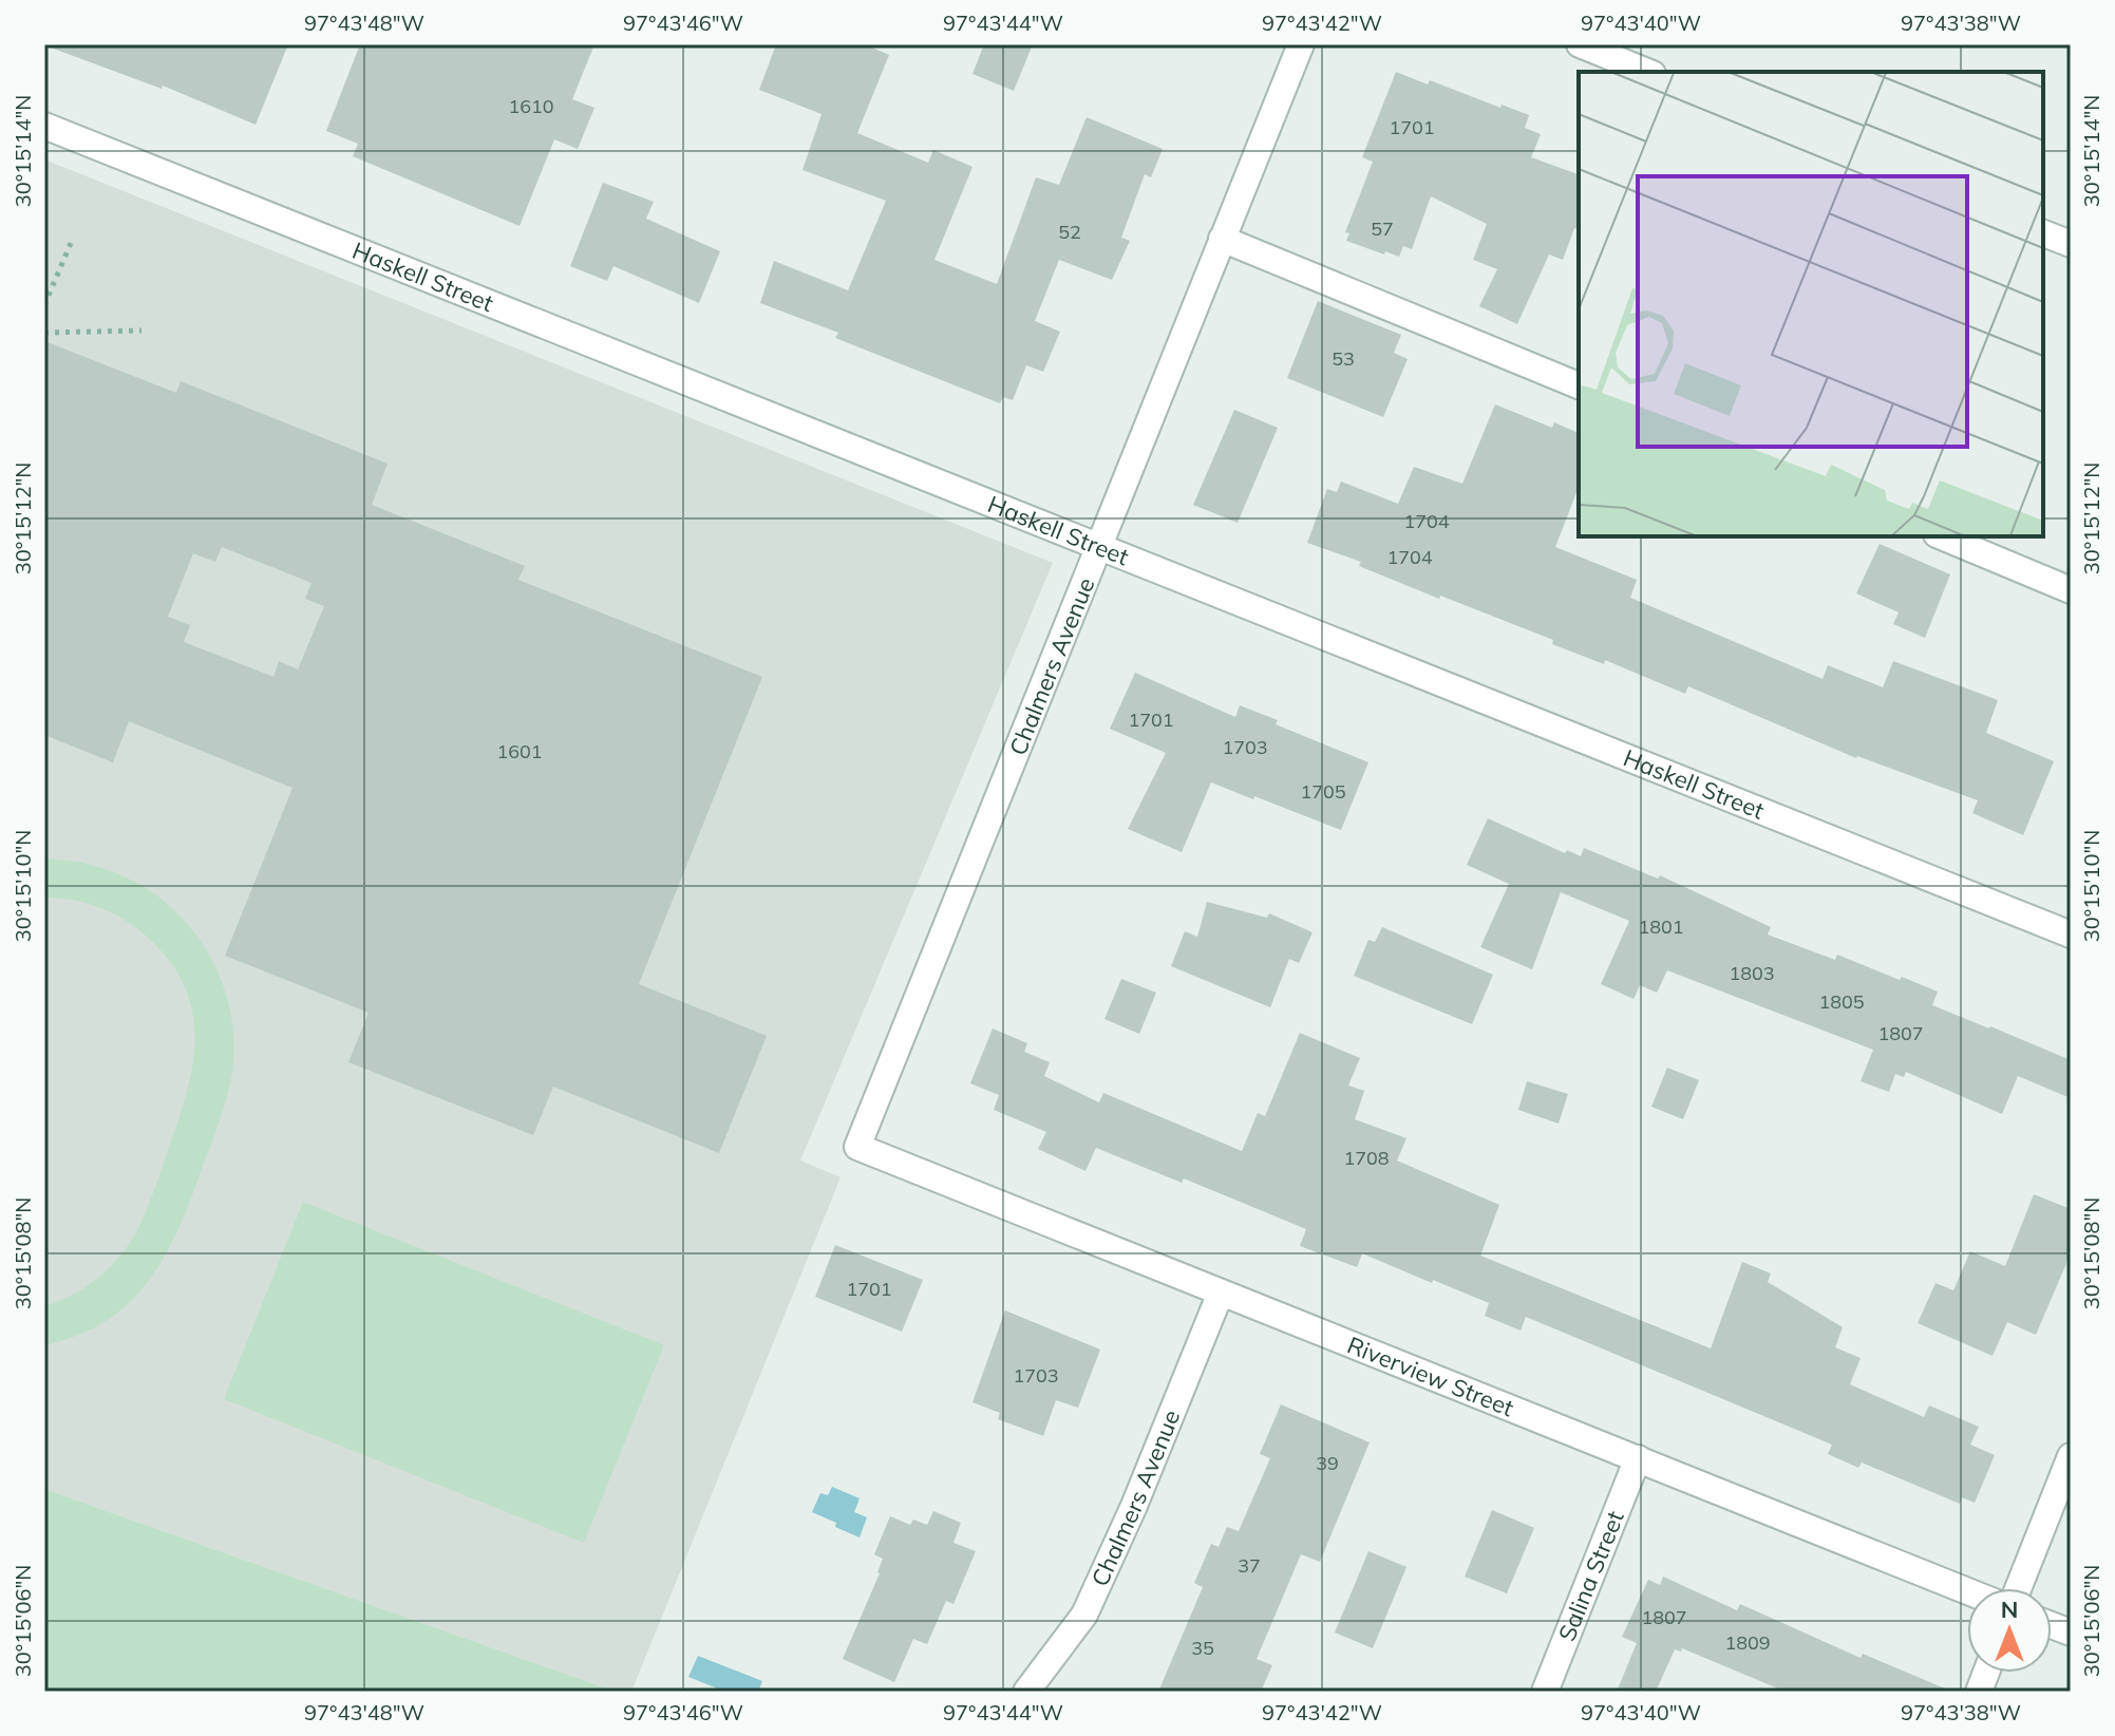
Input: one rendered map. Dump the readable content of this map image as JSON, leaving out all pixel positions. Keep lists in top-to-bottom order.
{
  "streets": {
    "street": [
      "Haskell Street",
      "Chalmers Avenue",
      "Riverview Street",
      "Salina Street"
    ]
  },
  "crossings": [
    ["Haskell Street", "Chalmers Avenue"],
    ["Chalmers Avenue", "Riverview Street"],
    ["Riverview Street", "Salina Street"]
  ],
  "house_numbers": [
    "1610",
    "1701",
    "57",
    "52",
    "53",
    "1704",
    "1704",
    "1701",
    "1703",
    "1601",
    "1705",
    "1801",
    "1803",
    "1805",
    "1807",
    "1708",
    "1701",
    "1703",
    "39",
    "37",
    "1807",
    "1809",
    "35"
  ],
  "north": "top",
  "coordinates": [
    "97°43'48\"W",
    "97°43'46\"W",
    "97°43'44\"W",
    "97°43'42\"W",
    "97°43'40\"W",
    "97°43'38\"W",
    "30°15'14\"N",
    "30°15'12\"N",
    "30°15'10\"N",
    "30°15'08\"N",
    "30°15'06\"N"
  ]
}
